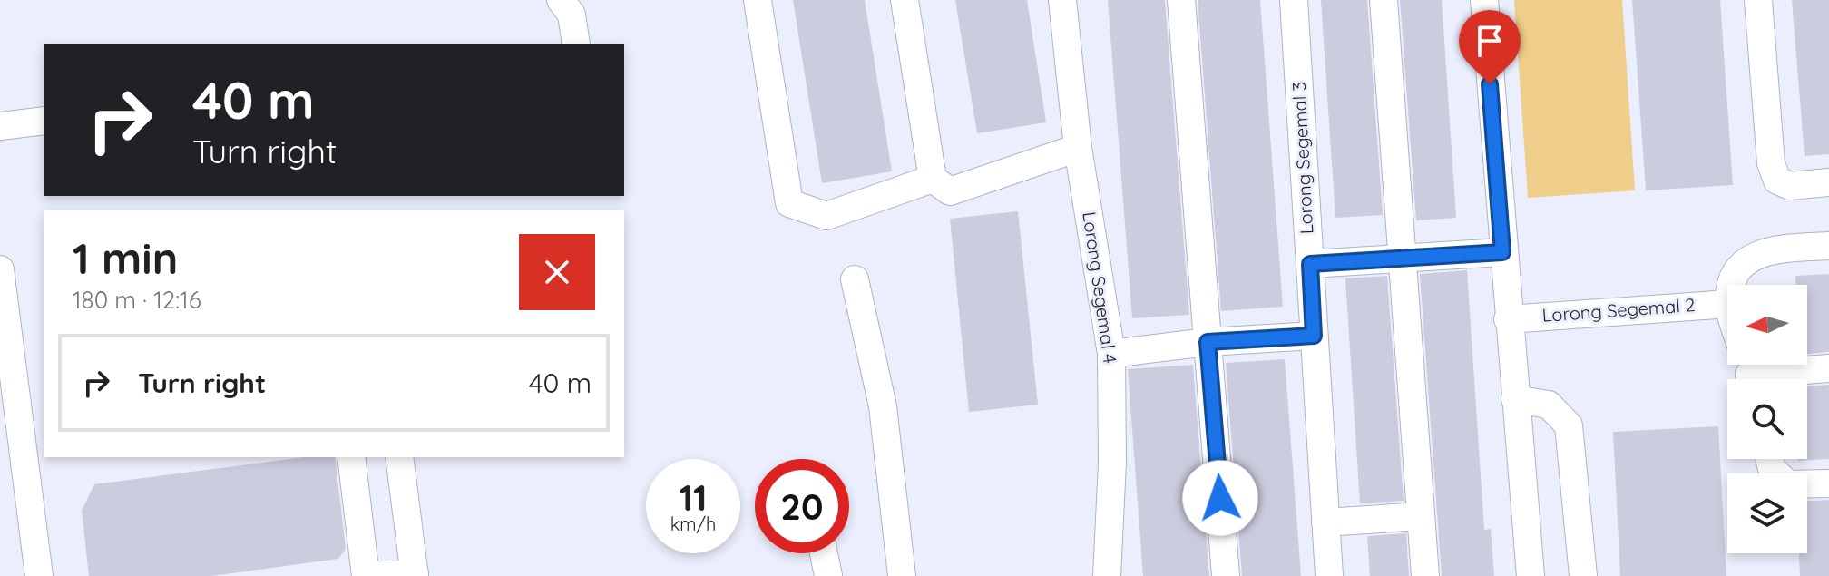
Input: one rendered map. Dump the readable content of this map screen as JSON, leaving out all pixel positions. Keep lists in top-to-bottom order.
{
  "streets": {
    "street": ["Lorong Segemal 3", "Lorong Segemal 4", "Lorong Segemal 2"]
  },
  "north": "left",
  "page": {
    "turn": ["40 m", "Turn right"],
    "heading": ["1 min", "180 m · 12:16"],
    "list": [
      {
        "name": "Turn right",
        "value": "40 m"
      }
    ],
    "speed": "11 km/h",
    "limit": "20"
  }
}
